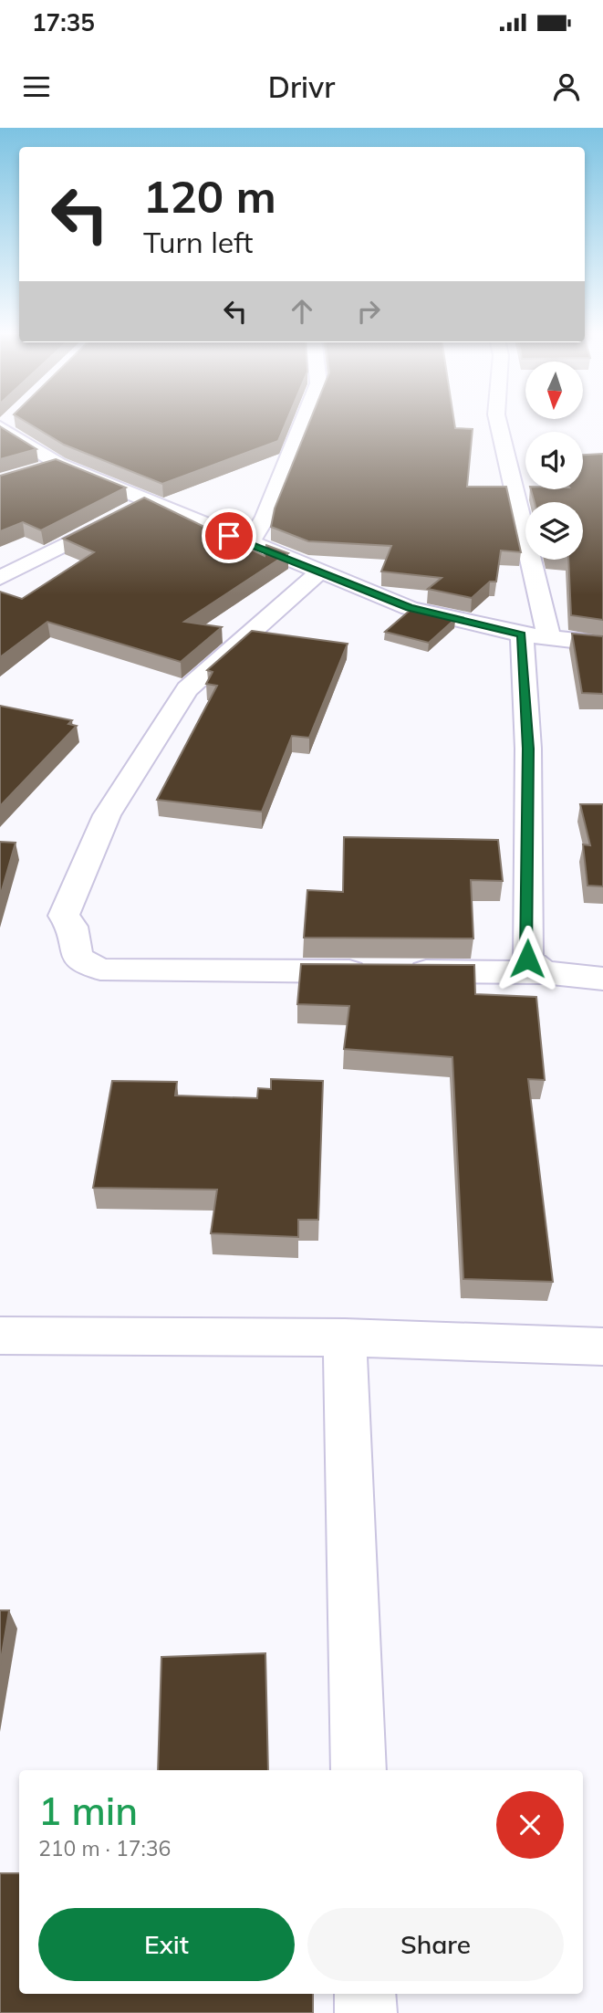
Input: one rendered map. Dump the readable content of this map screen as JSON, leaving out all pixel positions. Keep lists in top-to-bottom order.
{
  "north": "bottom",
  "page": {
    "status": "17:35",
    "header": "Drivr",
    "turn": ["120 m", "Turn left"],
    "heading": ["1 min", "210 m · 17:36"],
    "buttons": ["Exit", "Share"]
  }
}
